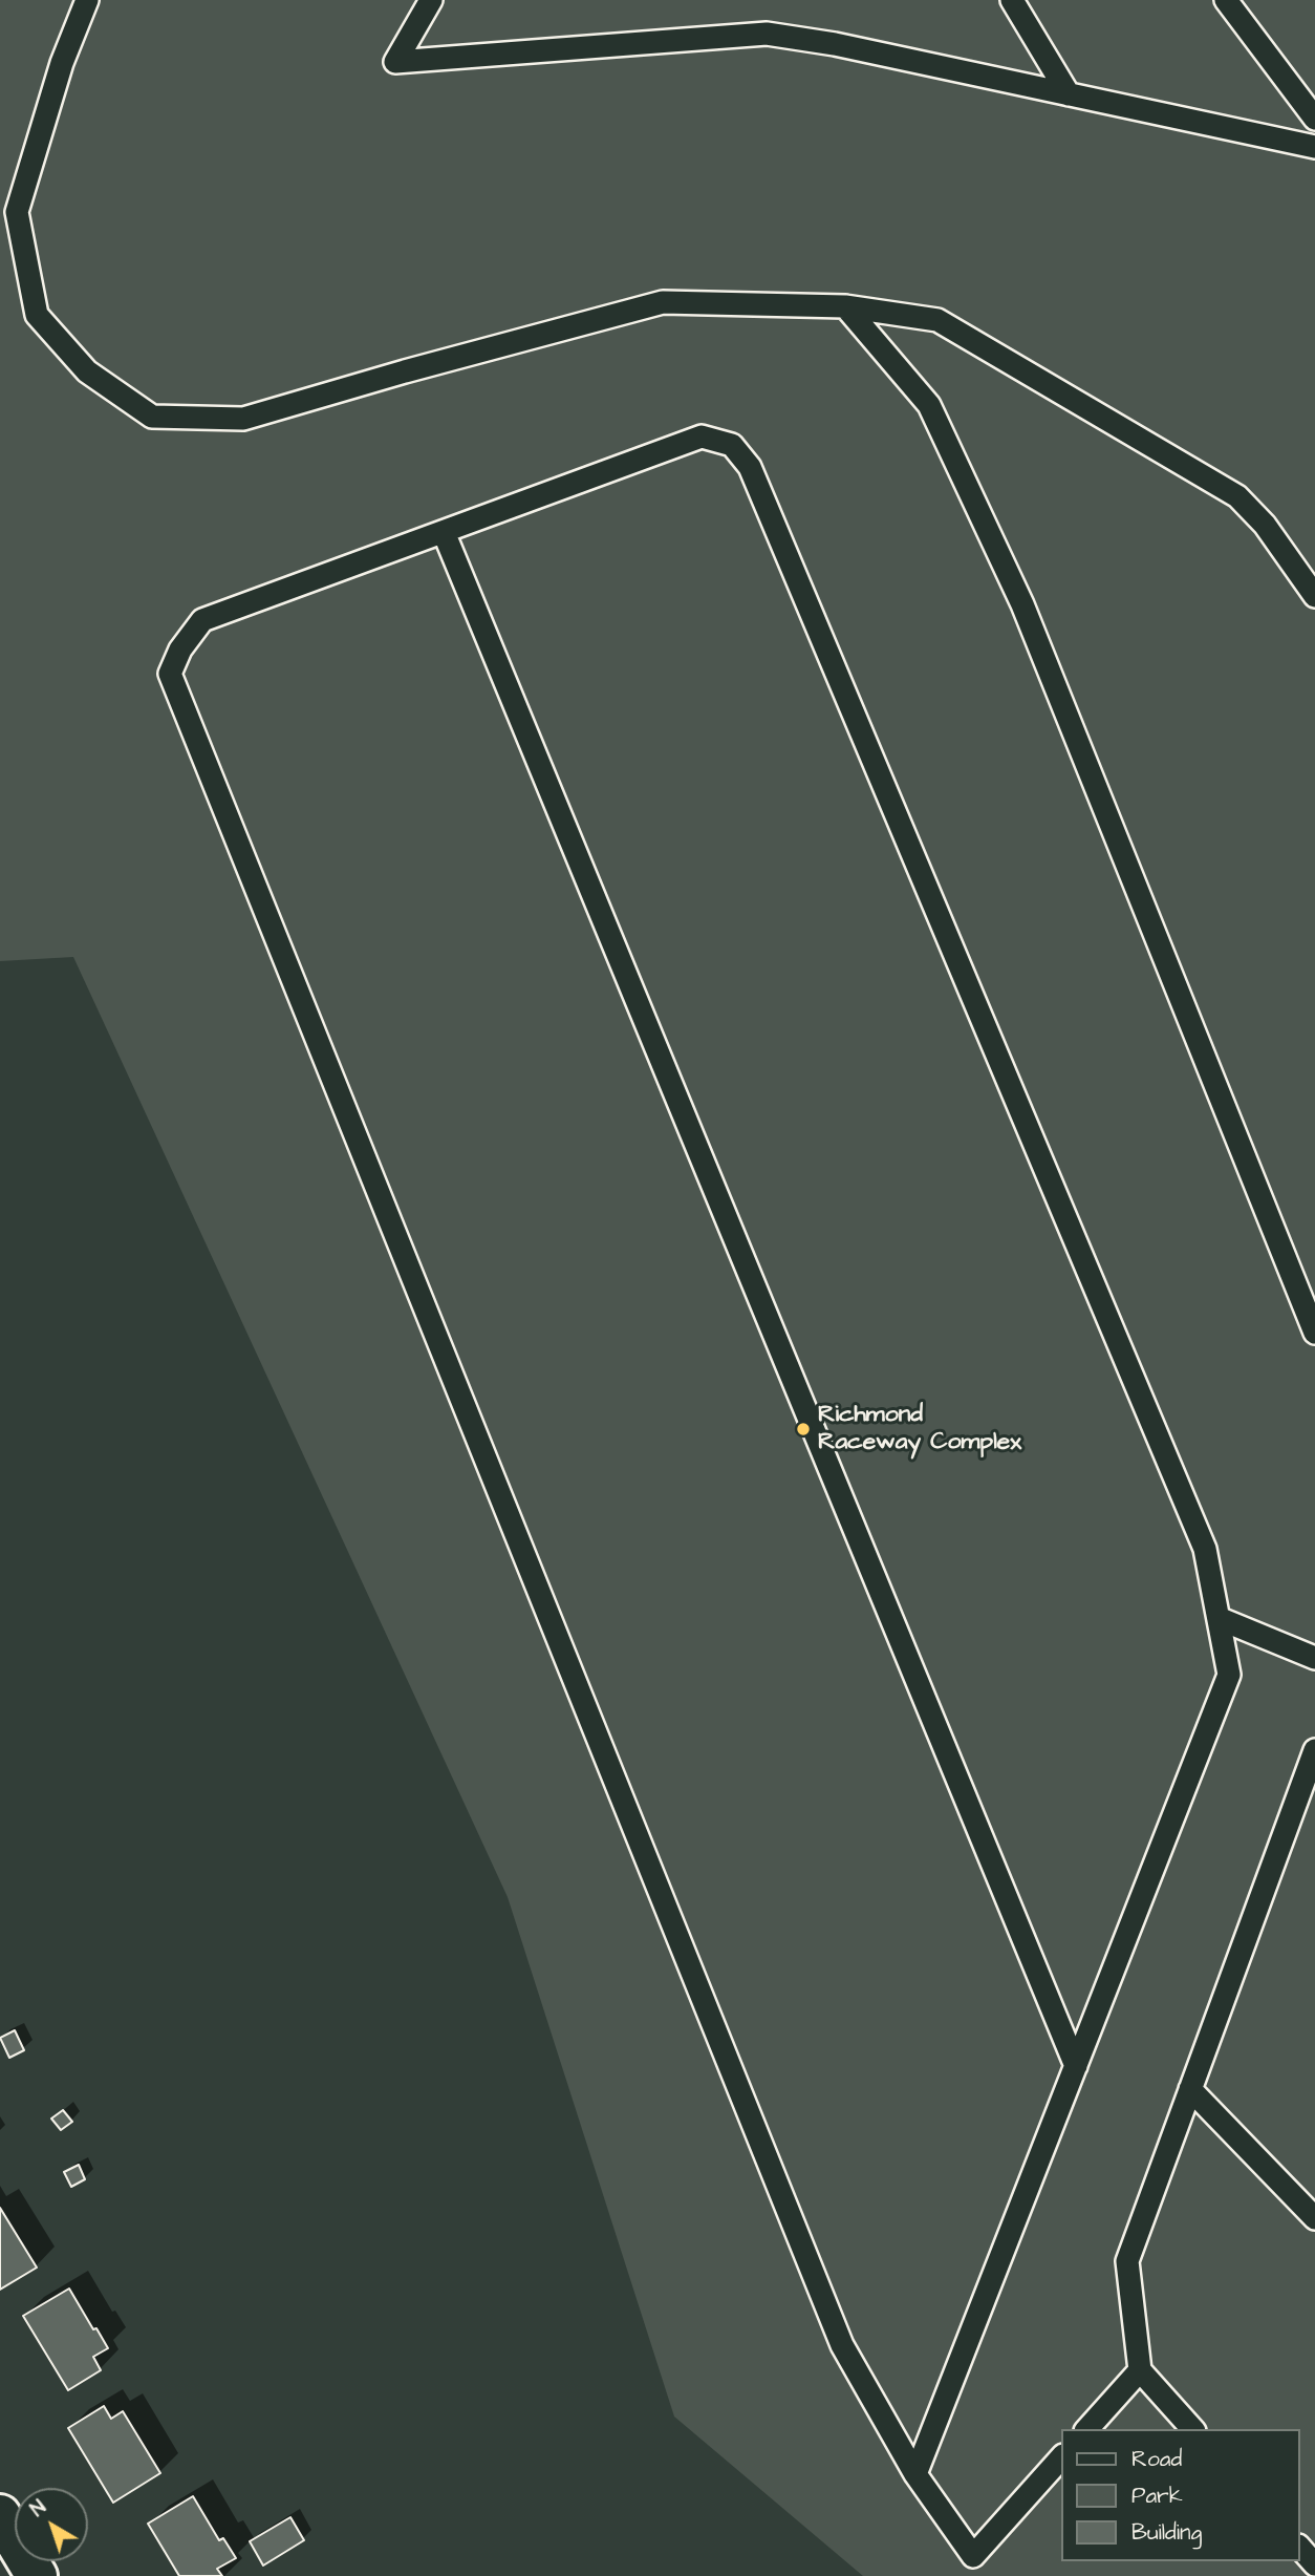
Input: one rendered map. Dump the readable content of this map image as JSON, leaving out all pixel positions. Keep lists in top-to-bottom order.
{
  "places": ["Richmond Raceway Complex"],
  "legend": ["Road", "Park", "Building"],
  "north": "top left"
}
